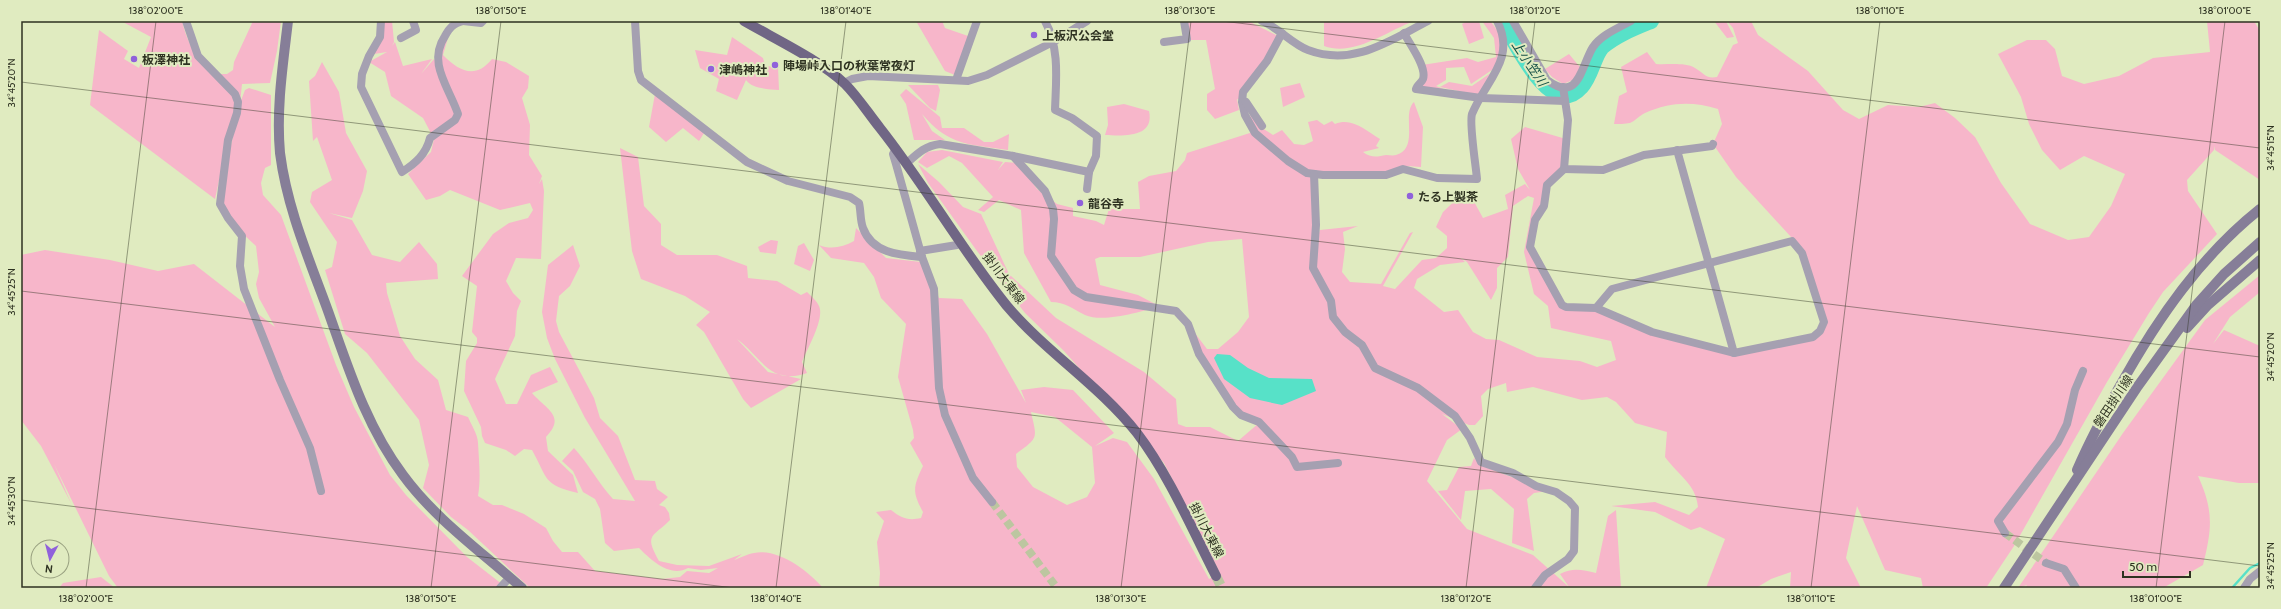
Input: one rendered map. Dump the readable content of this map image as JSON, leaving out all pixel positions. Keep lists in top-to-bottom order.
{
  "streets": {
    "main road": ["掛川大東線", "磐田掛川線"]
  },
  "water": ["上小笠川"],
  "places": [
    "上板沢公会堂",
    "板澤神社",
    "陣場峠入口の秋葉常夜灯",
    "津嶋神社",
    "たる上製茶",
    "龍谷寺"
  ],
  "scale_bar": "50 m",
  "north": "bottom",
  "coordinates": [
    "138°02'00\"E",
    "138°01'50\"E",
    "138°01'40\"E",
    "138°01'30\"E",
    "138°01'20\"E",
    "138°01'10\"E",
    "138°01'00\"E",
    "34°45'20\"N",
    "34°45'15\"N",
    "34°45'25\"N",
    "34°45'30\"N"
  ]
}
